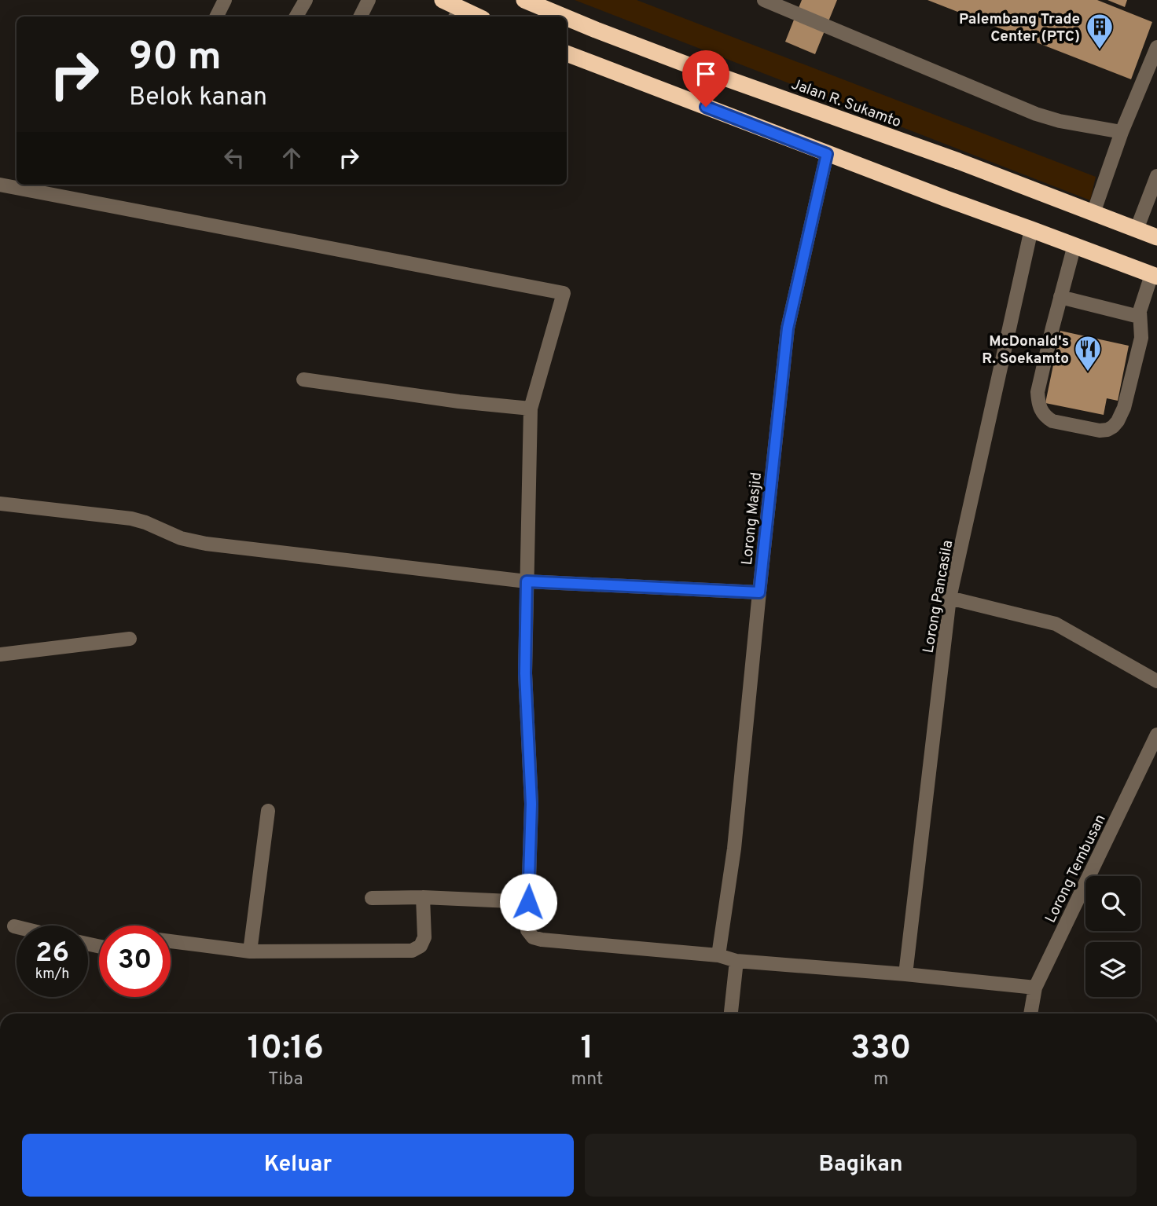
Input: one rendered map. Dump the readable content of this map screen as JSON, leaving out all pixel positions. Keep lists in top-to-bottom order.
{
  "streets": {
    "highway": ["Jalan R. Sukamto"],
    "street": ["Lorong Masjid", "Lorong Pancasila", "Lorong Tembusan"]
  },
  "places": {
    "building": ["Palembang Trade Center (PTC)"],
    "restaurant": ["McDonald's R. Soekamto"]
  },
  "page": {
    "turn": ["90 m", "Belok kanan"],
    "speed": "26 km/h",
    "limit": "30",
    "eta": [
      "10:16",
      "Tiba",
      "1",
      "mnt",
      "330",
      "m"
    ],
    "buttons": ["Keluar", "Bagikan"]
  }
}
